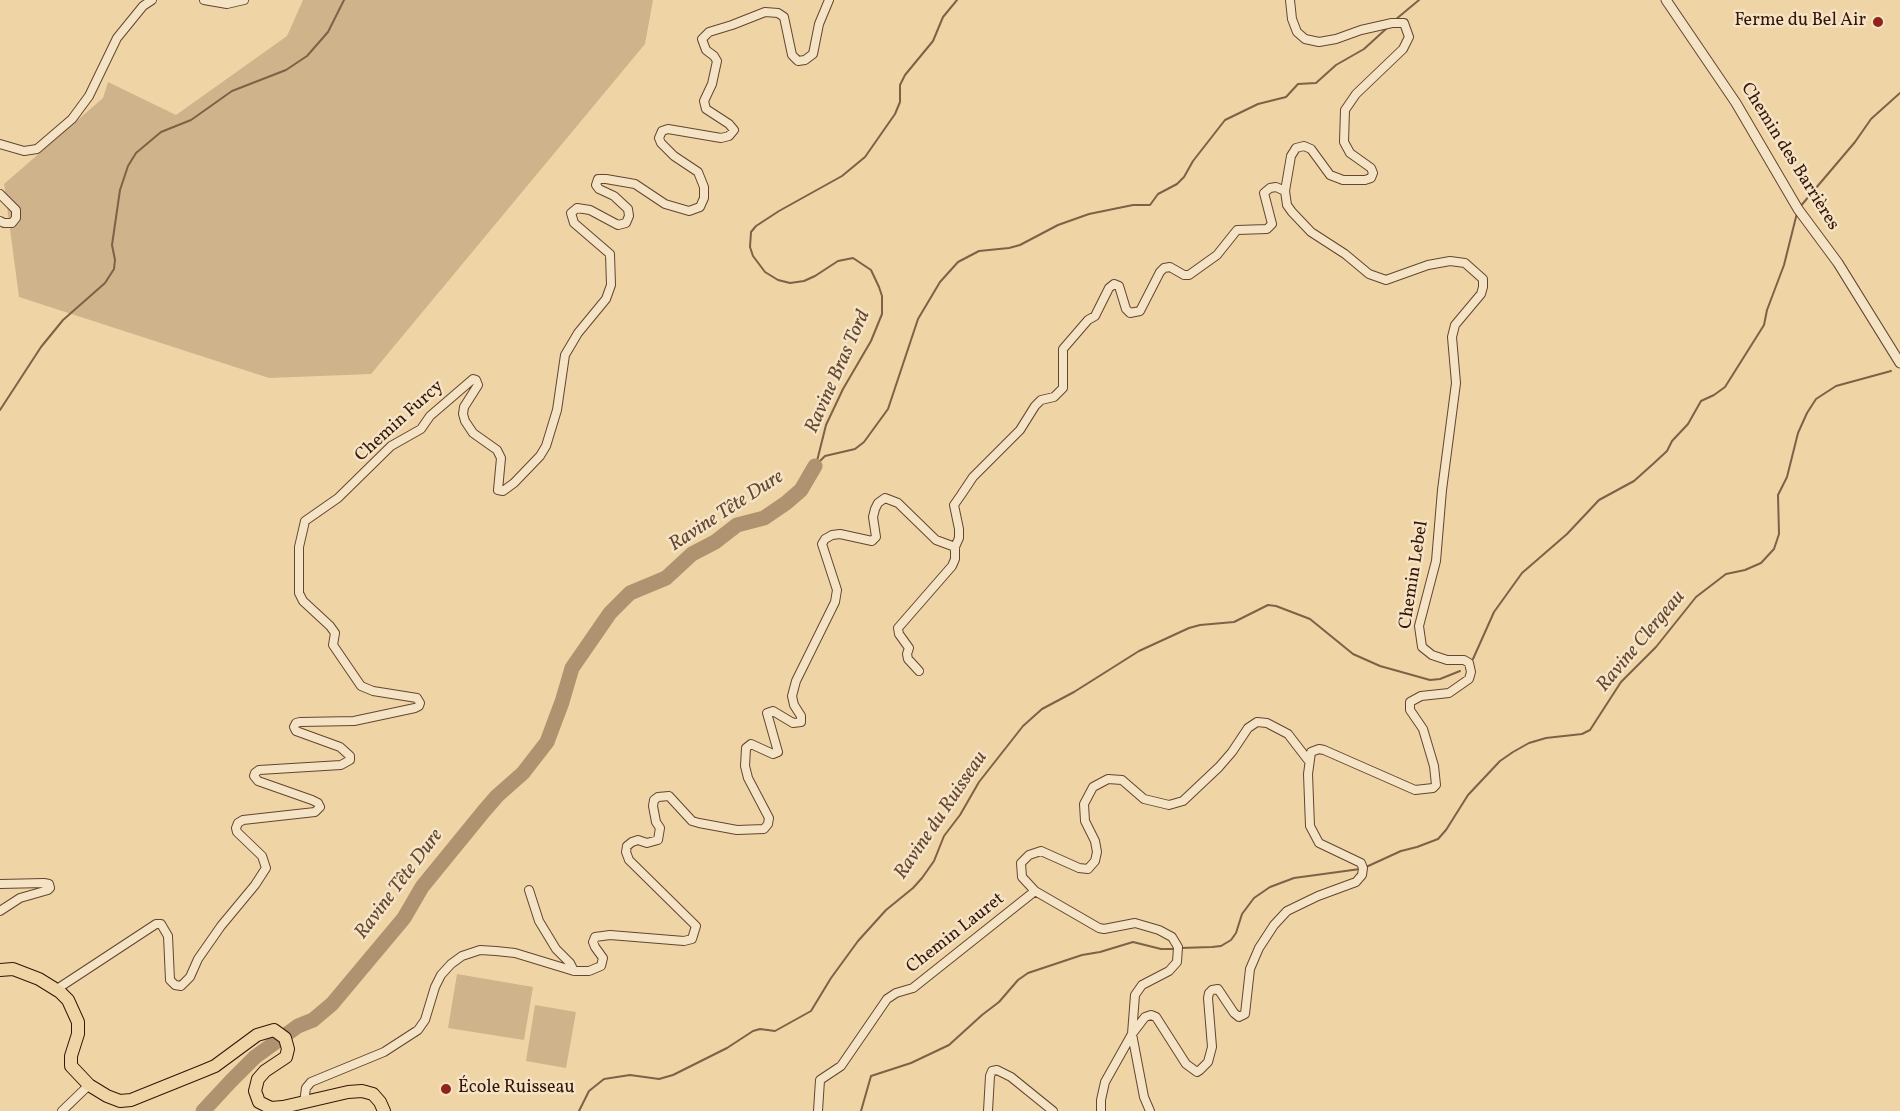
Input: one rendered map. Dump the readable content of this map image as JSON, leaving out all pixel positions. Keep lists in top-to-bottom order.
{
  "streets": {
    "street": [
      "Chemin des Barrières",
      "Chemin Furcy",
      "Chemin Lebel",
      "Chemin Lauret"
    ]
  },
  "water": [
    "Ravine Bras Tord",
    "Ravine Tête Dure",
    "Ravine Clergeau",
    "Ravine du Ruisseau"
  ],
  "places": ["Ferme du Bel Air", "École Ruisseau"]
}
